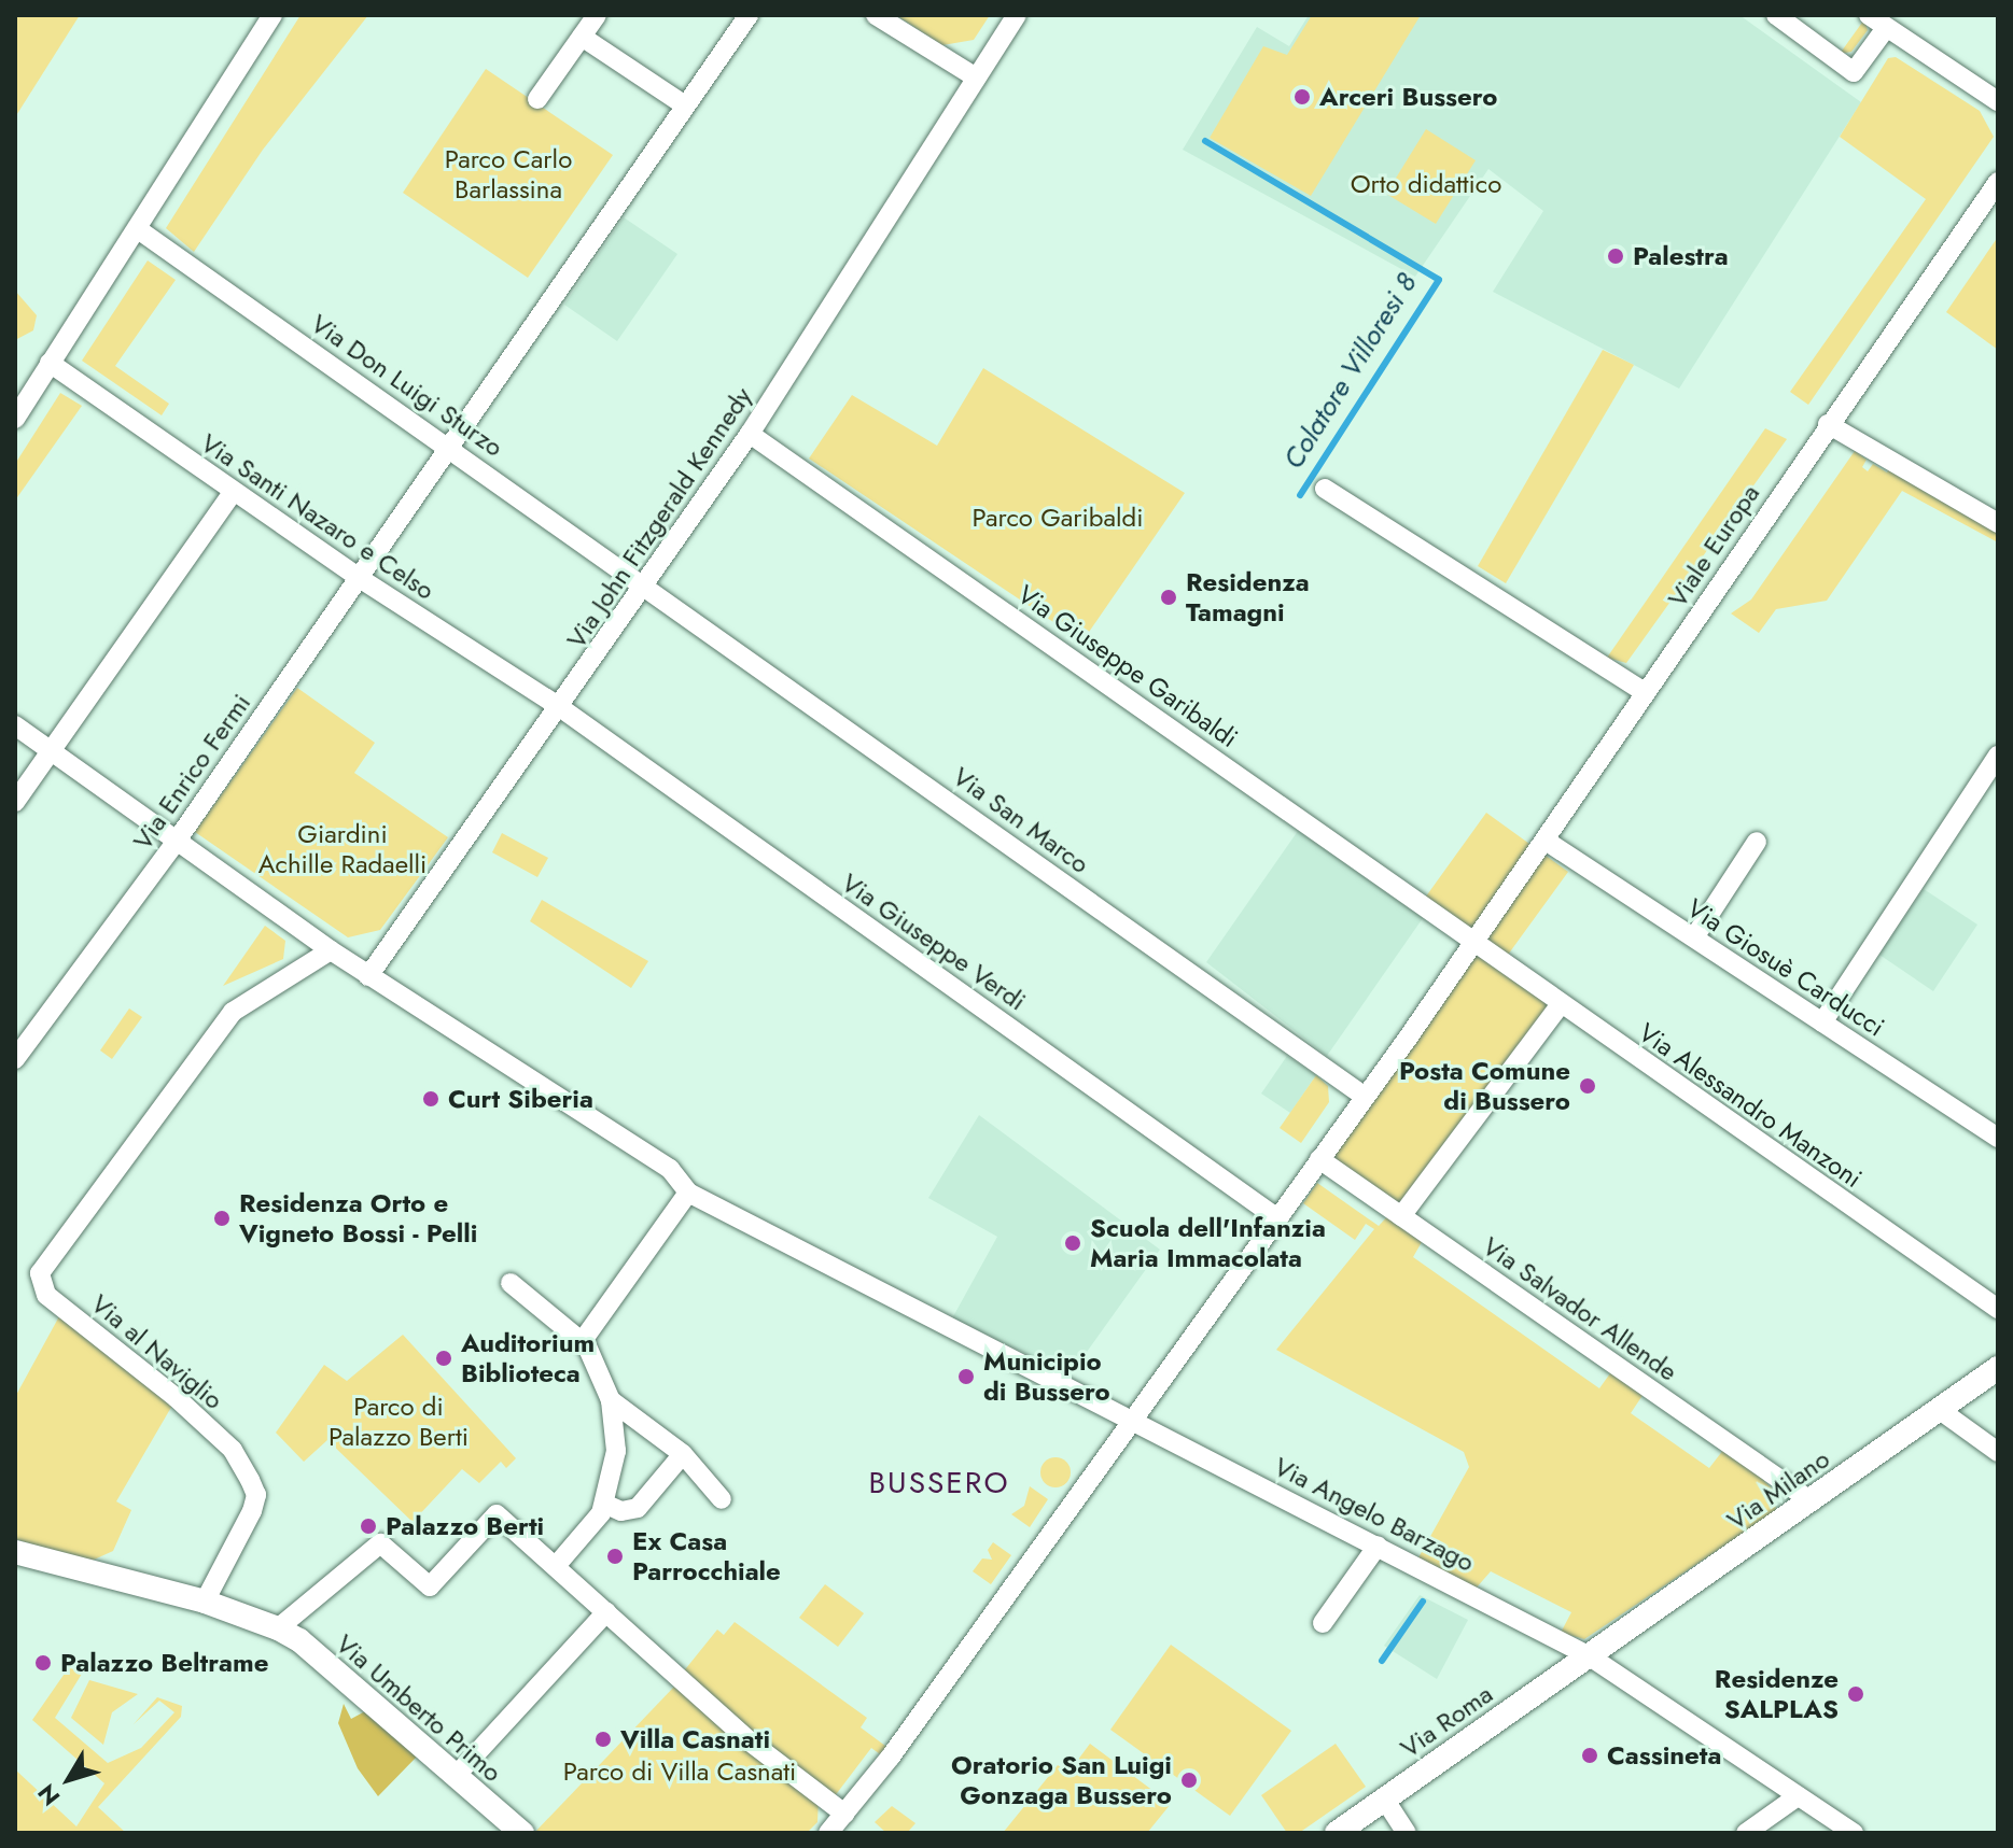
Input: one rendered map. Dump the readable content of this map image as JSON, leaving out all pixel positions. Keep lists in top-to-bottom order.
{
  "streets": {
    "street": [
      "Via Don Luigi Sturzo",
      "Via Santi Nazaro e Celso",
      "Via John Fitzgerald Kennedy",
      "Viale Europa",
      "Via Giuseppe Garibaldi",
      "Via Enrico Fermi",
      "Via San Marco",
      "Via Giuseppe Verdi",
      "Via Giosuè Carducci",
      "Via Alessandro Manzoni",
      "Via Salvador Allende",
      "Via al Naviglio",
      "Via Milano",
      "Via Angelo Barzago",
      "Via Umberto Primo",
      "Via Roma"
    ]
  },
  "crossings": [
    ["Via Don Luigi Sturzo", "Via John Fitzgerald Kennedy"],
    ["Via Don Luigi Sturzo", "Via Enrico Fermi"],
    ["Via Don Luigi Sturzo", "Via San Marco"],
    ["Via Santi Nazaro e Celso", "Via John Fitzgerald Kennedy"],
    ["Via Santi Nazaro e Celso", "Via Enrico Fermi"],
    ["Via Santi Nazaro e Celso", "Via Giuseppe Verdi"],
    ["Via John Fitzgerald Kennedy", "Via Giuseppe Garibaldi"],
    ["Via John Fitzgerald Kennedy", "Via San Marco"],
    ["Via John Fitzgerald Kennedy", "Via Giuseppe Verdi"],
    ["Via John Fitzgerald Kennedy", "Via Angelo Barzago"],
    ["Viale Europa", "Via Giuseppe Garibaldi"],
    ["Viale Europa", "Via San Marco"],
    ["Viale Europa", "Via Giuseppe Verdi"],
    ["Viale Europa", "Via Giosuè Carducci"],
    ["Viale Europa", "Via Alessandro Manzoni"],
    ["Viale Europa", "Via Salvador Allende"],
    ["Viale Europa", "Via Angelo Barzago"],
    ["Via Giuseppe Garibaldi", "Via Alessandro Manzoni"],
    ["Via Enrico Fermi", "Via Angelo Barzago"],
    ["Via Salvador Allende", "Via Milano"],
    ["Via al Naviglio", "Via Angelo Barzago"],
    ["Via al Naviglio", "Via Umberto Primo"],
    ["Via Milano", "Via Angelo Barzago"],
    ["Via Milano", "Via Roma"],
    ["Via Angelo Barzago", "Via Roma"]
  ],
  "districts": ["BUSSERO"],
  "water": ["Colatore Villoresi 8"],
  "parks": [
    "Parco Carlo Barlassina",
    "Orto didattico",
    "Parco Garibaldi",
    "Giardini Achille Radaelli",
    "Parco di Palazzo Berti",
    "Parco di Villa Casnati"
  ],
  "places": [
    "Arceri Bussero",
    "Palestra",
    "Residenza Tamagni",
    "Posta Comune di Bussero",
    "Curt Siberia",
    "Residenza Orto e Vigneto Bossi - Pelli",
    "Scuola dell'Infanzia Maria Immacolata",
    "Auditorium Biblioteca",
    "Municipio di Bussero",
    "Palazzo Berti",
    "Ex Casa Parrocchiale",
    "Palazzo Beltrame",
    "Residenze SALPLAS",
    "Villa Casnati",
    "Cassineta",
    "Oratorio San Luigi Gonzaga Bussero"
  ],
  "north": "bottom left"
}
